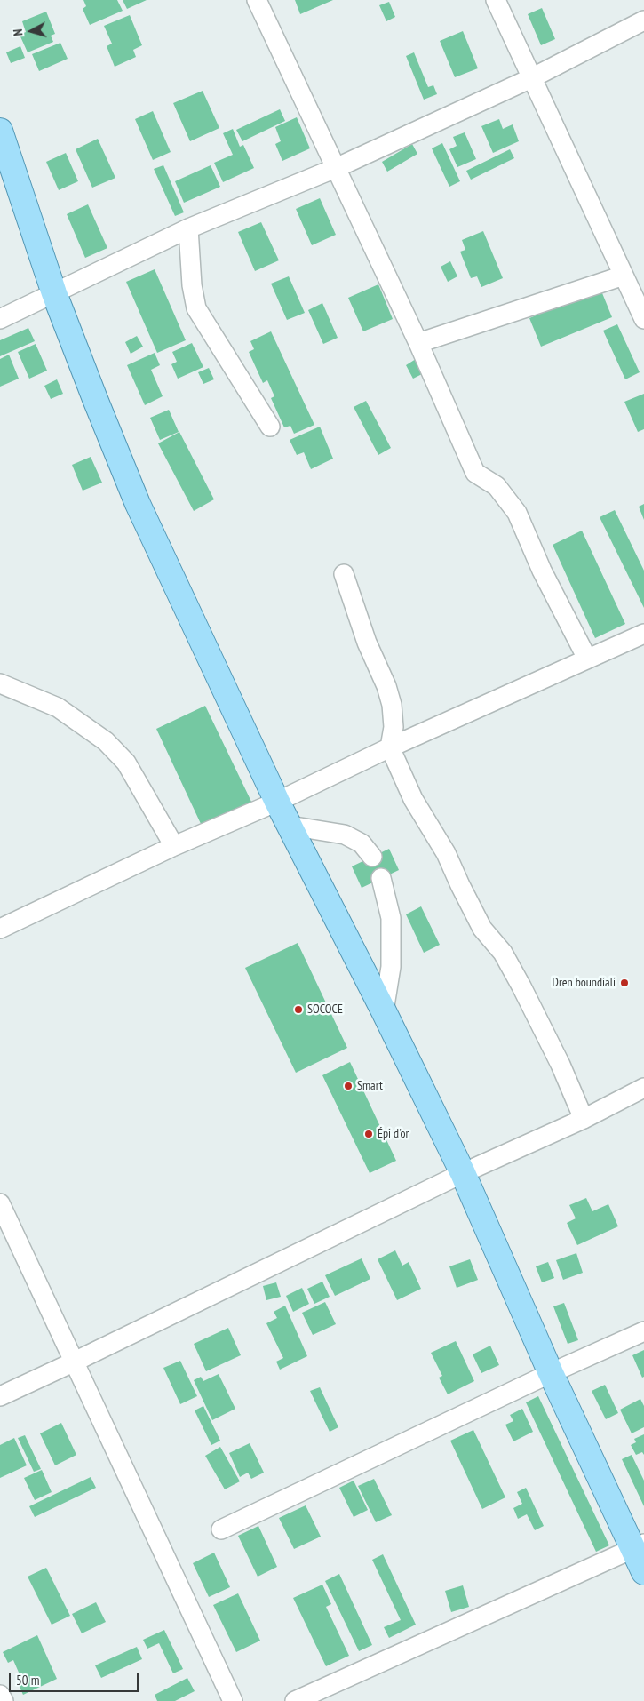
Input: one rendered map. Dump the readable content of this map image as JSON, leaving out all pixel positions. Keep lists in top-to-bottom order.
{
  "places": [
    "Dren boundiali",
    "SOCOCE",
    "Smart",
    "Épi d'or"
  ],
  "scale_bar": "50 m",
  "north": "left"
}
